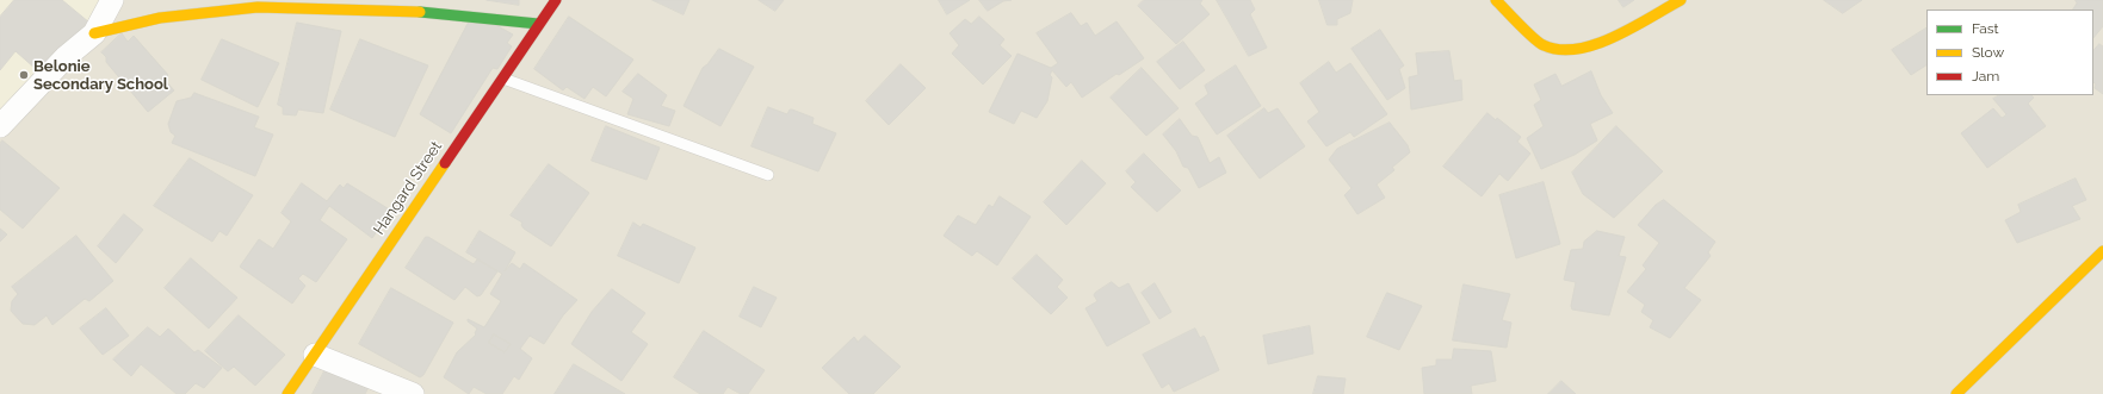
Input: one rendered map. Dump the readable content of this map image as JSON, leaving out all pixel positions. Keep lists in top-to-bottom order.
{
  "streets": {
    "street": ["Hangard Street"]
  },
  "places": ["Belonie Secondary School"],
  "legend": ["Fast", "Slow", "Jam"]
}
